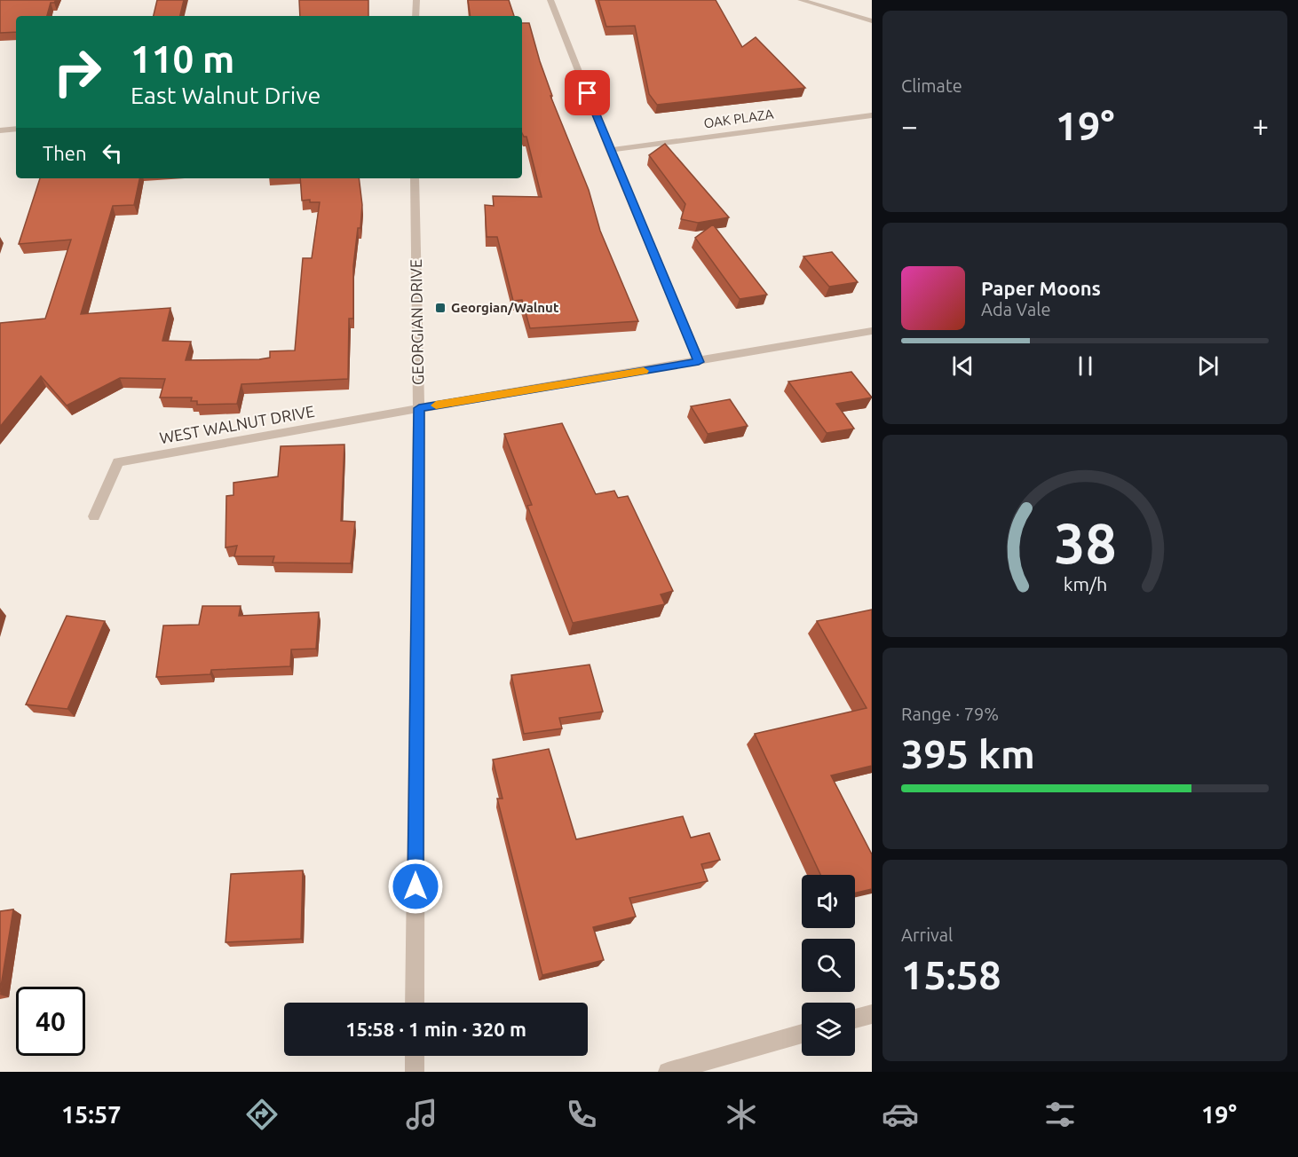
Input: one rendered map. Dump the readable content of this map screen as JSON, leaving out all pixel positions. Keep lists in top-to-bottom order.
{
  "streets": {
    "street": ["OAK PLAZA", "GEORGIAN DRIVE", "WEST WALNUT DRIVE"]
  },
  "crossings": [
    ["GEORGIAN DRIVE", "WEST WALNUT DRIVE"]
  ],
  "places": {
    "transit": ["Georgian/Walnut"]
  },
  "page": {
    "tile": [
      "Climate",
      ["Range · 79%", "395 km"],
      ["Arrival", "15:58"]
    ],
    "turn": ["110 m", "East Walnut Drive"],
    "heat": ["−", "19°", "+"],
    "then": "Then",
    "song": ["Paper Moons", "Ada Vale"],
    "limit": "40",
    "trip": "15:58 · 1 min · 320 m",
    "tabs": ["15:57", "19°"],
    "gauge": ["38", "km/h"]
  }
}
